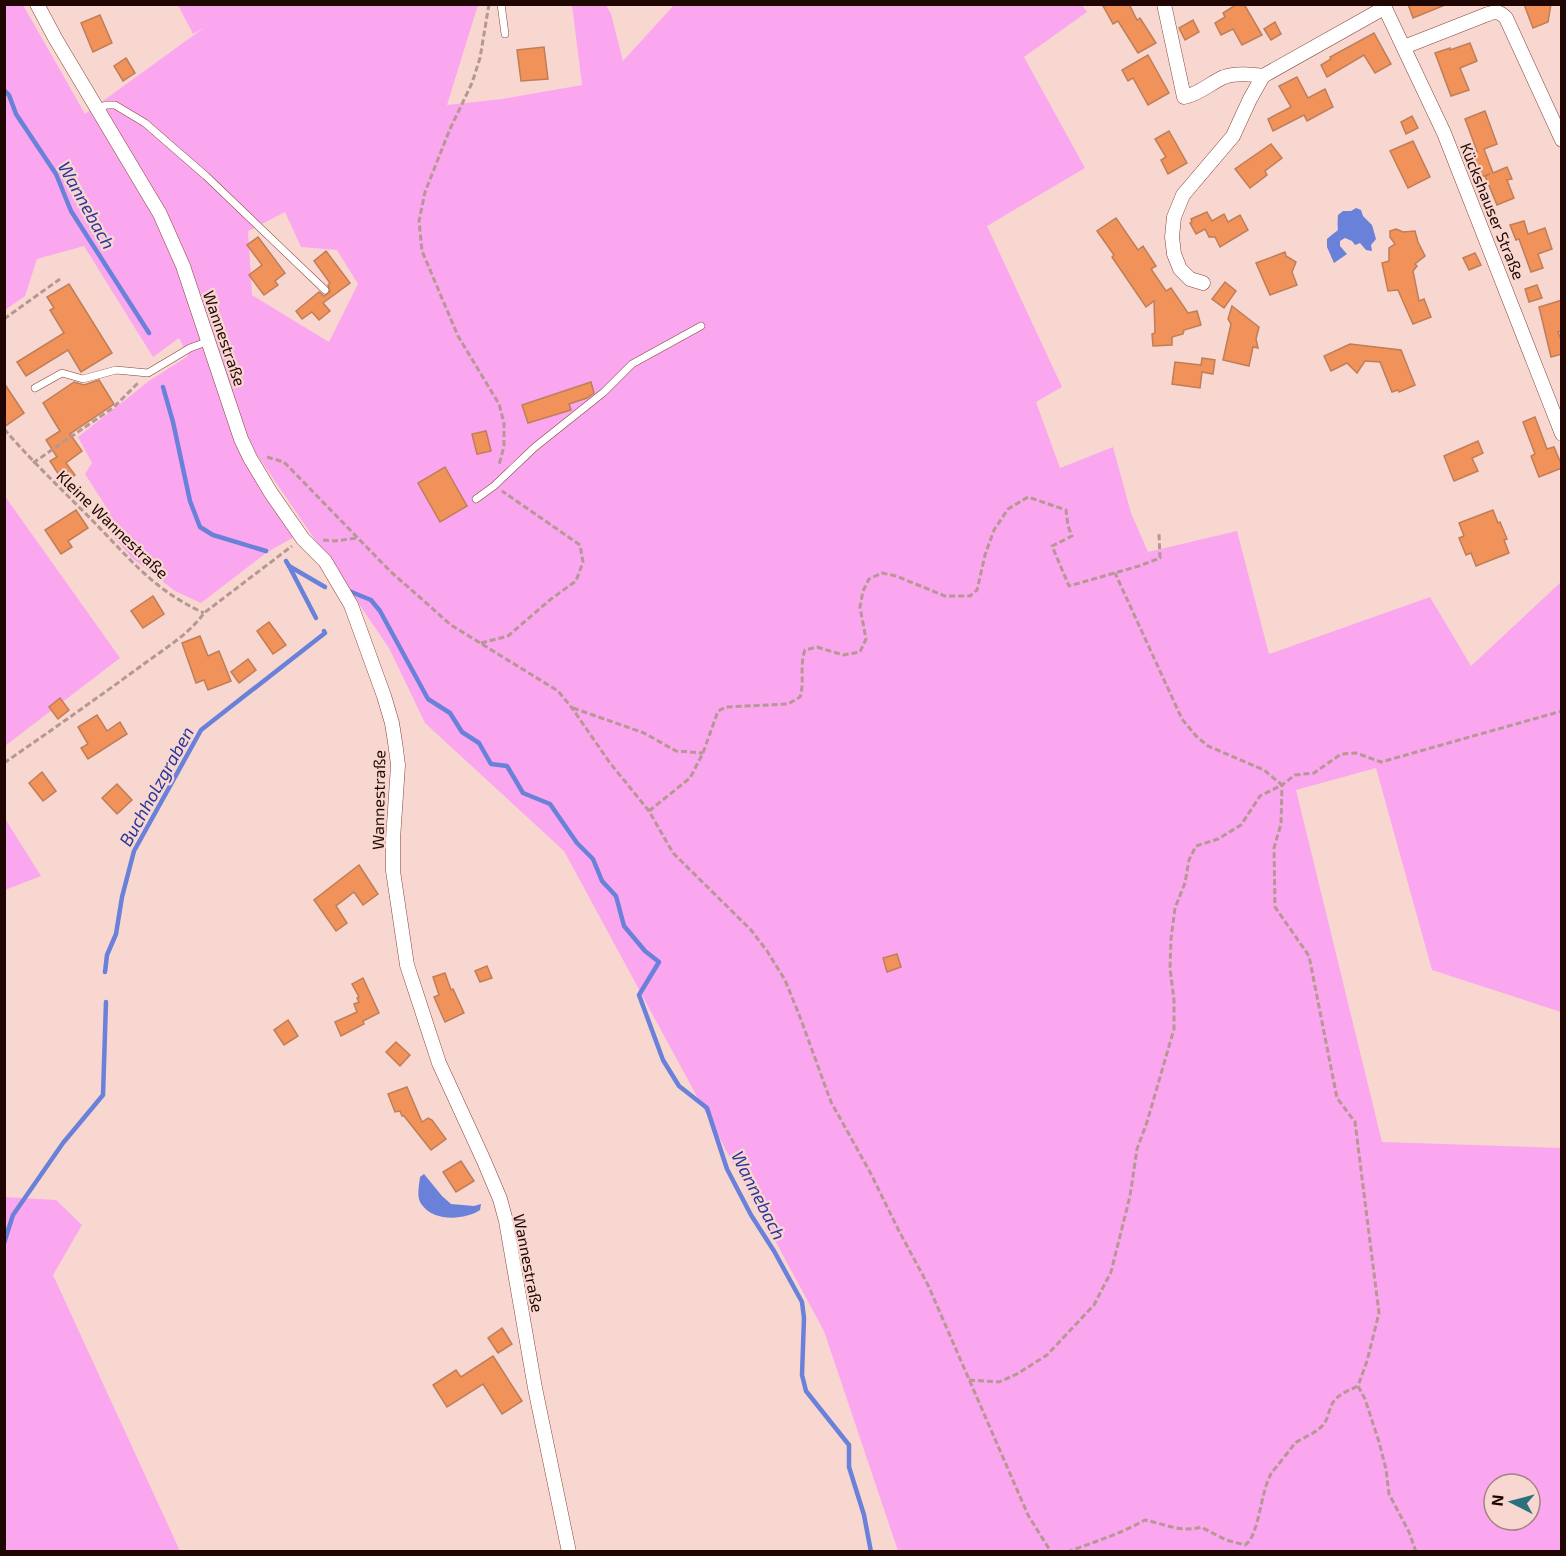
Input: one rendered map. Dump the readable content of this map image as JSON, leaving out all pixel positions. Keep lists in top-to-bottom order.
{
  "streets": {
    "street": ["Kückshauser Straße", "Wannestraße"],
    "path": ["Kleine Wannestraße"]
  },
  "water": ["Wannebach", "Buchholzgraben"],
  "north": "left"
}
